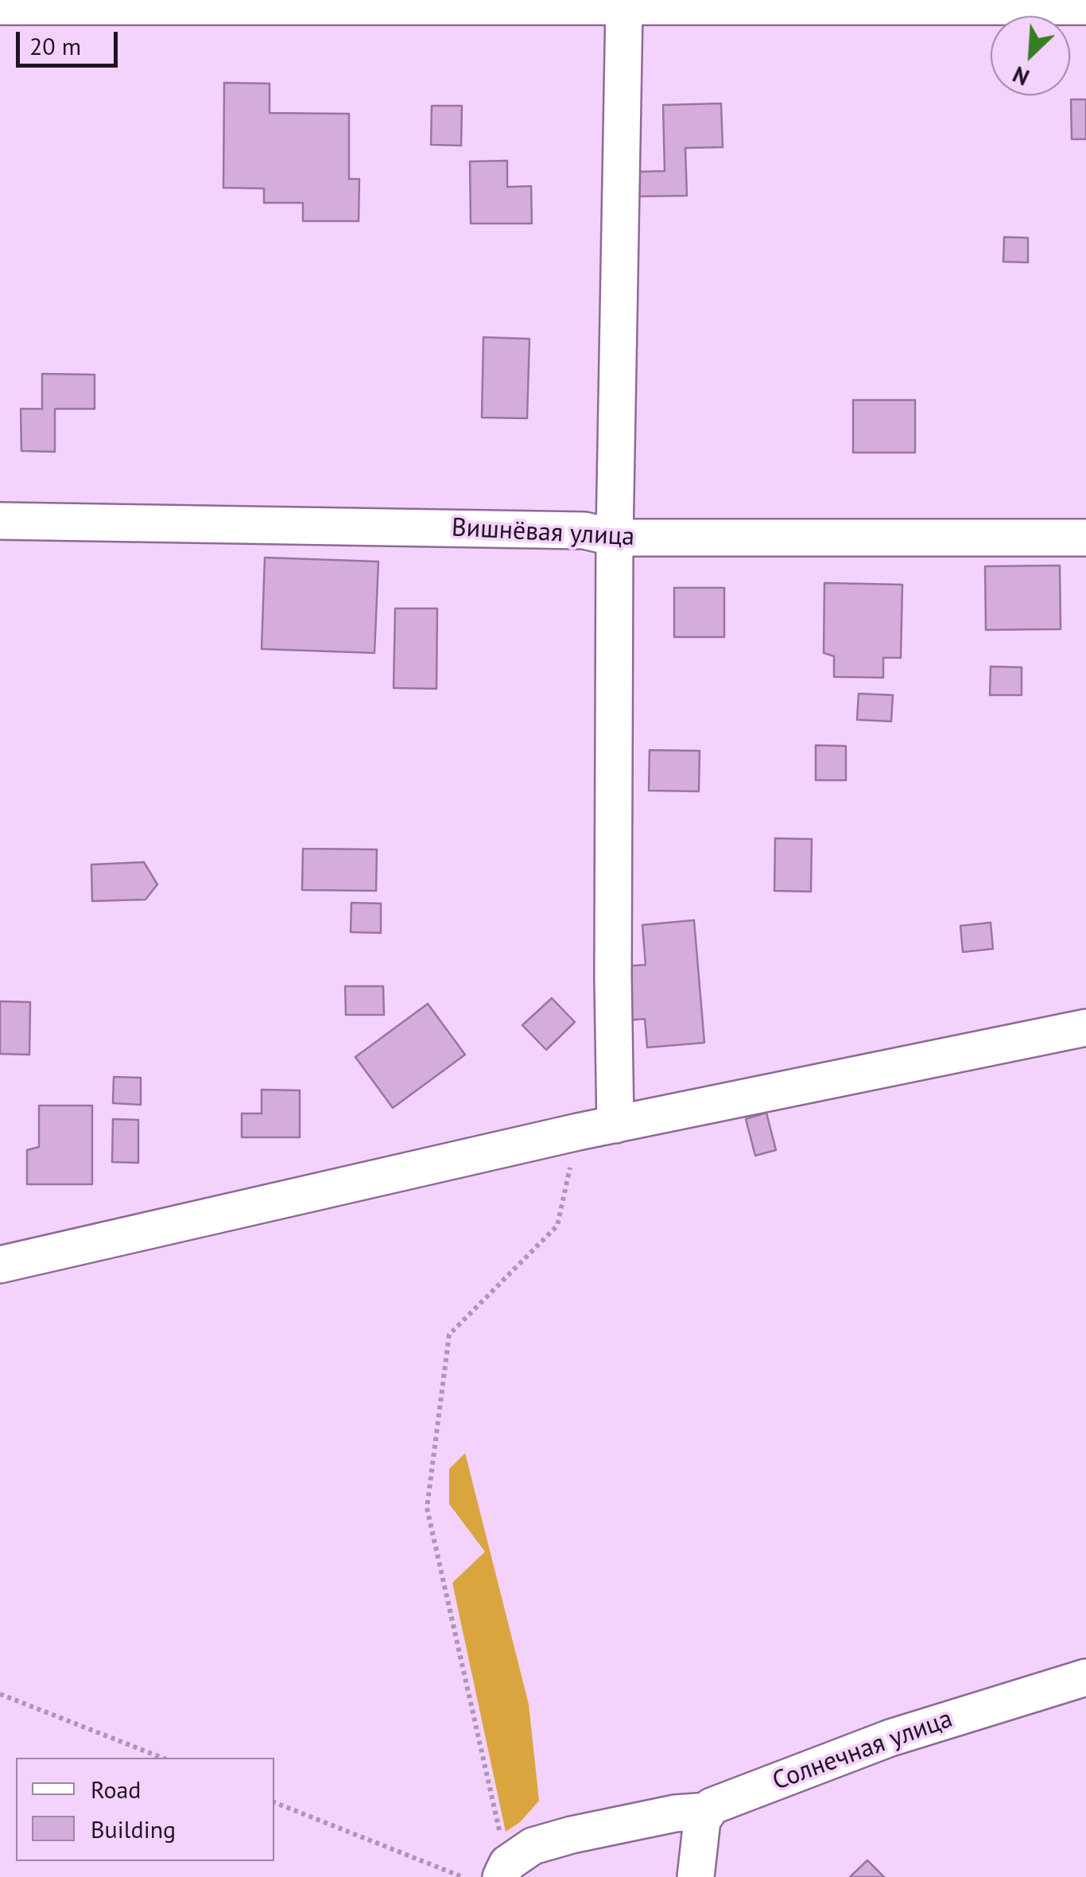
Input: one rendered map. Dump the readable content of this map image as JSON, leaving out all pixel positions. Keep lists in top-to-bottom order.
{
  "streets": {
    "street": ["Вишнёвая улица", "Солнечная улица"]
  },
  "legend": ["Road", "Building"],
  "scale_bar": "20 m",
  "north": "bottom left"
}
